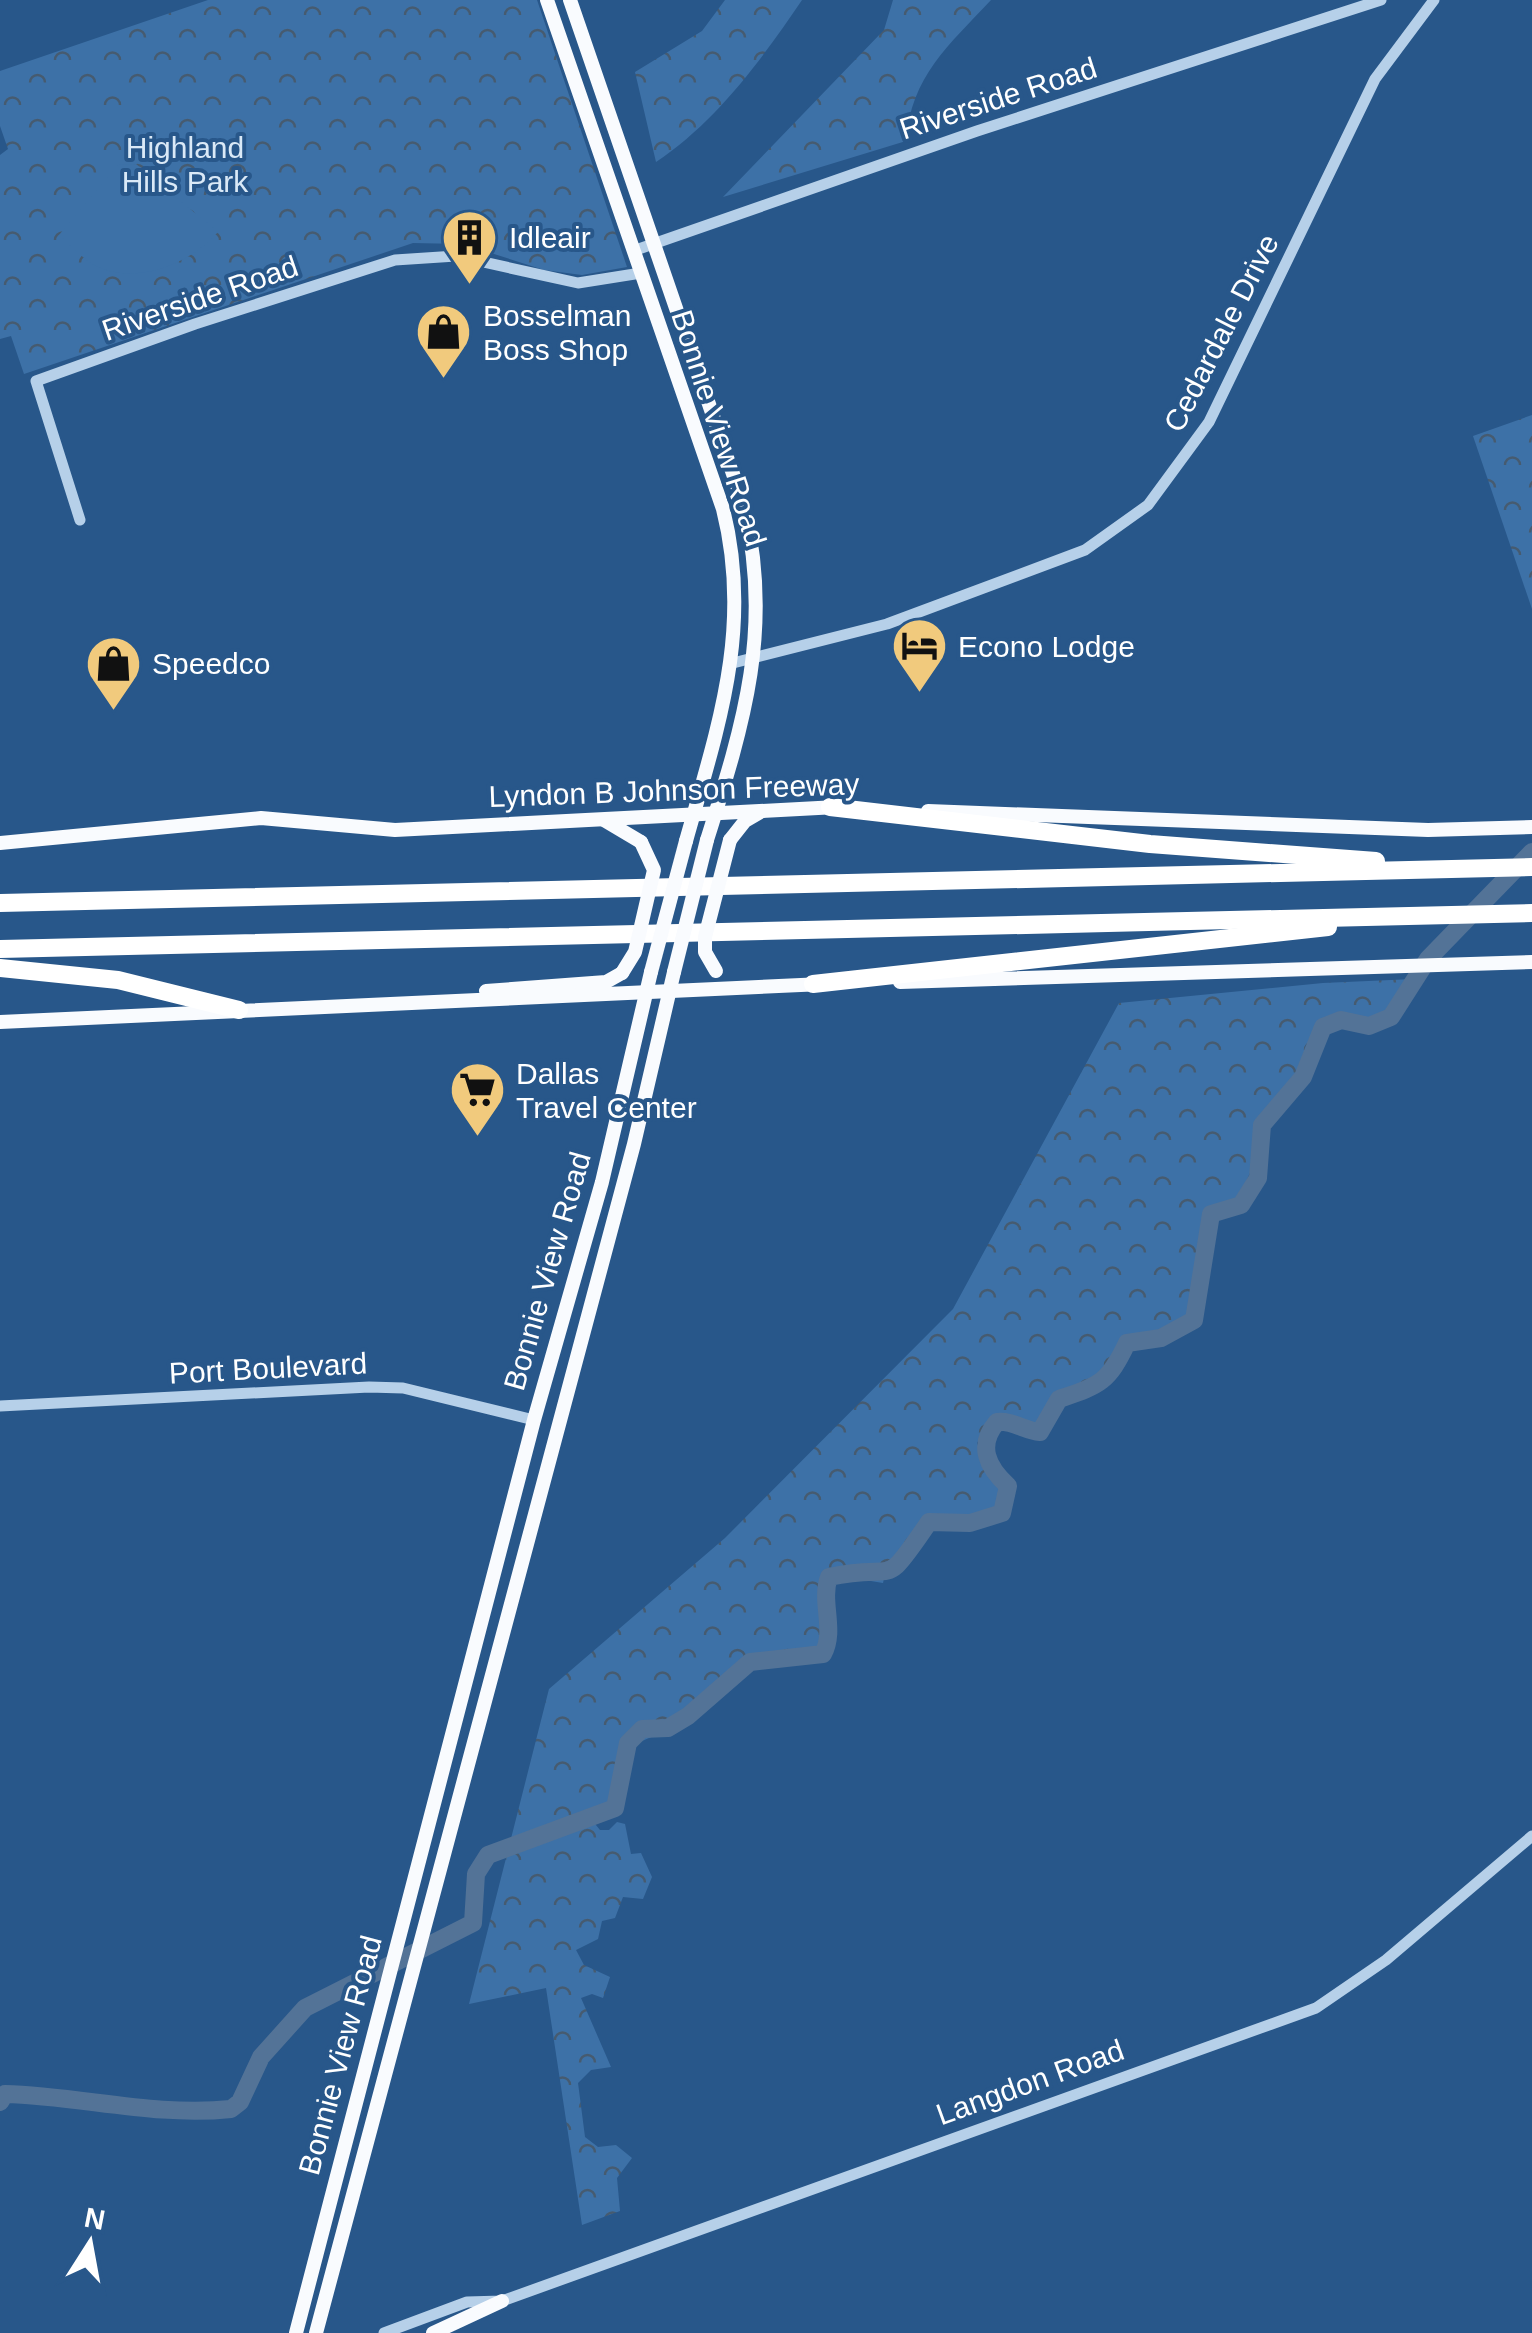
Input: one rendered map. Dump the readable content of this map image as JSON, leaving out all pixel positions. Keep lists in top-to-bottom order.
{
  "streets": {
    "main road": ["Bonnie View Road", "Lyndon B Johnson Freeway", "Langdon Road"],
    "street": ["Riverside Road", "Cedardale Drive", "Port Boulevard"]
  },
  "crossings": [
    ["Riverside Road", "Bonnie View Road"],
    ["Cedardale Drive", "Bonnie View Road"],
    ["Bonnie View Road", "Lyndon B Johnson Freeway"],
    ["Bonnie View Road", "Port Boulevard"]
  ],
  "parks": ["Highland Hills Park"],
  "places": {
    "building": ["Idleair"],
    "shop": ["Bosselman Boss Shop", "Speedco"],
    "hotel": ["Econo Lodge"],
    "supermarket": ["Dallas Travel Center"]
  },
  "north": "top"
}
